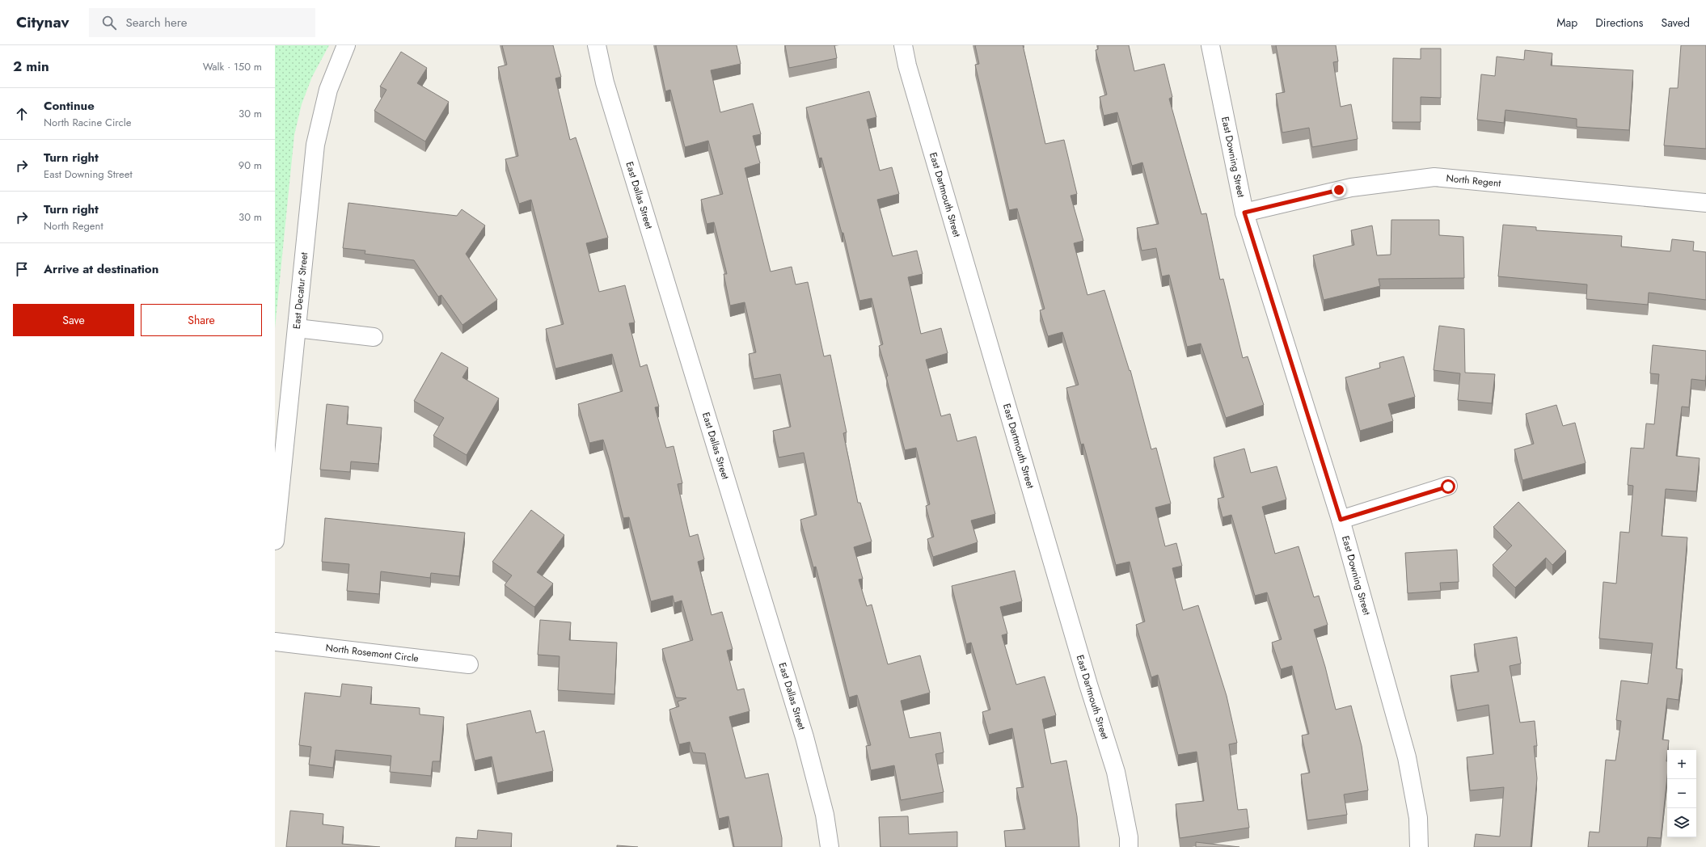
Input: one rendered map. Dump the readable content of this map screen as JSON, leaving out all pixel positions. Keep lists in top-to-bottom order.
{
  "streets": {
    "street": [
      "East Downing Street",
      "North Regent",
      "East Dallas Street",
      "East Dartmouth Street",
      "East Decatur Street",
      "North Rosemont Circle"
    ]
  },
  "crossings": [
    ["East Downing Street", "North Regent"]
  ],
  "page": {
    "header": "Citynav",
    "search": "Search here",
    "nav": ["Map", "Directions", "Saved"],
    "heading": ["2 min", "Walk · 150 m"],
    "list": [
      ["Continue", "North Racine Circle", "30 m"],
      ["Turn right", "East Downing Street", "90 m"],
      ["Turn right", "North Regent", "30 m"],
      "Arrive at destination"
    ],
    "buttons": ["Save", "Share"],
    "map_buttons": ["+", "−"]
  }
}
